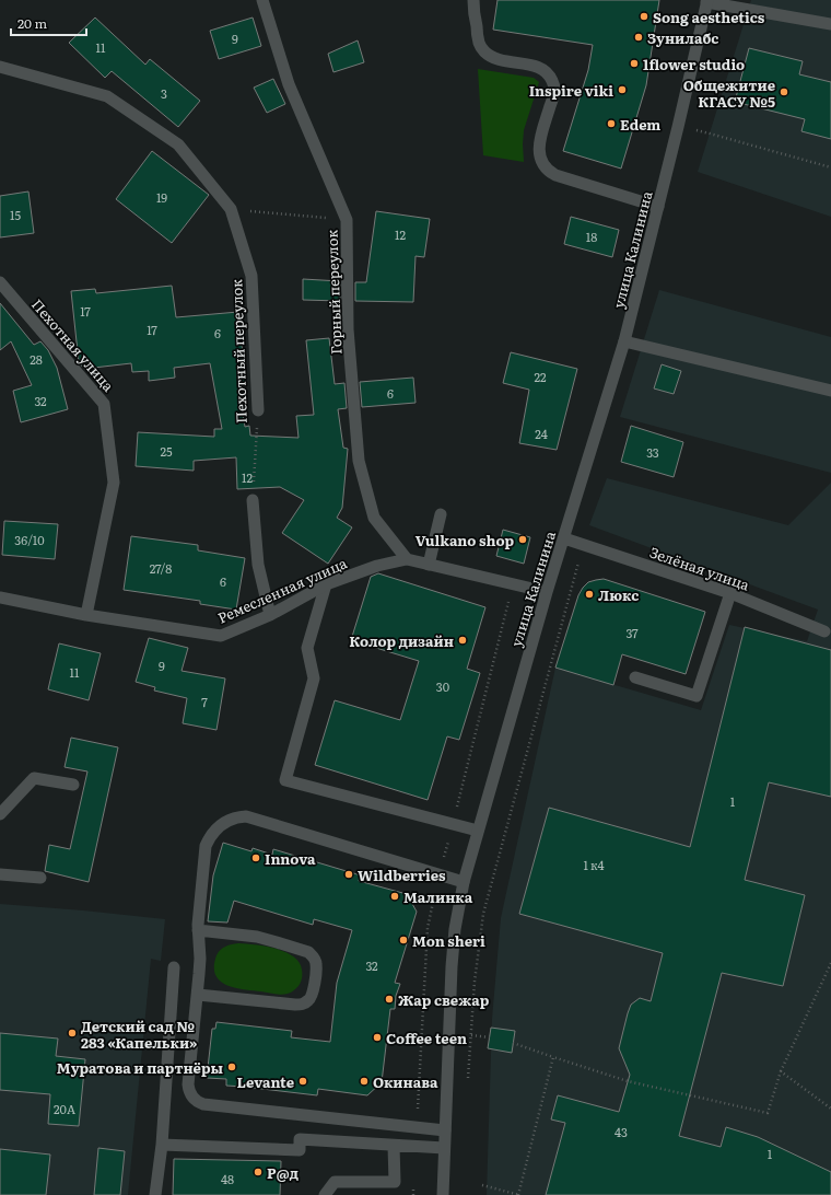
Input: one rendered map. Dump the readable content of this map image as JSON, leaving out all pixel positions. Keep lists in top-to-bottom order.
{
  "streets": {
    "street": [
      "улица Калинина",
      "Горный переулок",
      "Пехотная улица",
      "Пехотный переулок",
      "Зелёная улица",
      "Ремесленная улица"
    ]
  },
  "crossings": [
    ["улица Калинина", "Зелёная улица"],
    ["улица Калинина", "Ремесленная улица"],
    ["Горный переулок", "Ремесленная улица"],
    ["Пехотная улица", "Ремесленная улица"]
  ],
  "places": [
    "Song aesthetics",
    "Зунилабс",
    "1flower studio",
    "Inspire viki",
    "Общежитие КГАСУ №5",
    "Edem",
    "Vulkano shop",
    "Люкс",
    "Колор дизайн",
    "Innova",
    "Wildberries",
    "Малинка",
    "Mon sheri",
    "Жар свежар",
    "Детский сад № 283 «Капельки»",
    "Coffee teen",
    "Муратова и партнёры",
    "Levante",
    "Окинава",
    "Р@д"
  ],
  "house_numbers": [
    "9",
    "11",
    "3",
    "19",
    "15",
    "12",
    "18",
    "17",
    "17",
    "6",
    "28",
    "22",
    "6",
    "32",
    "24",
    "25",
    "33",
    "12",
    "36/10",
    "27/8",
    "6",
    "37",
    "9",
    "11",
    "30",
    "7",
    "1",
    "1 к4",
    "32",
    "20А",
    "43",
    "1",
    "48"
  ],
  "scale_bar": "20 m"
}
